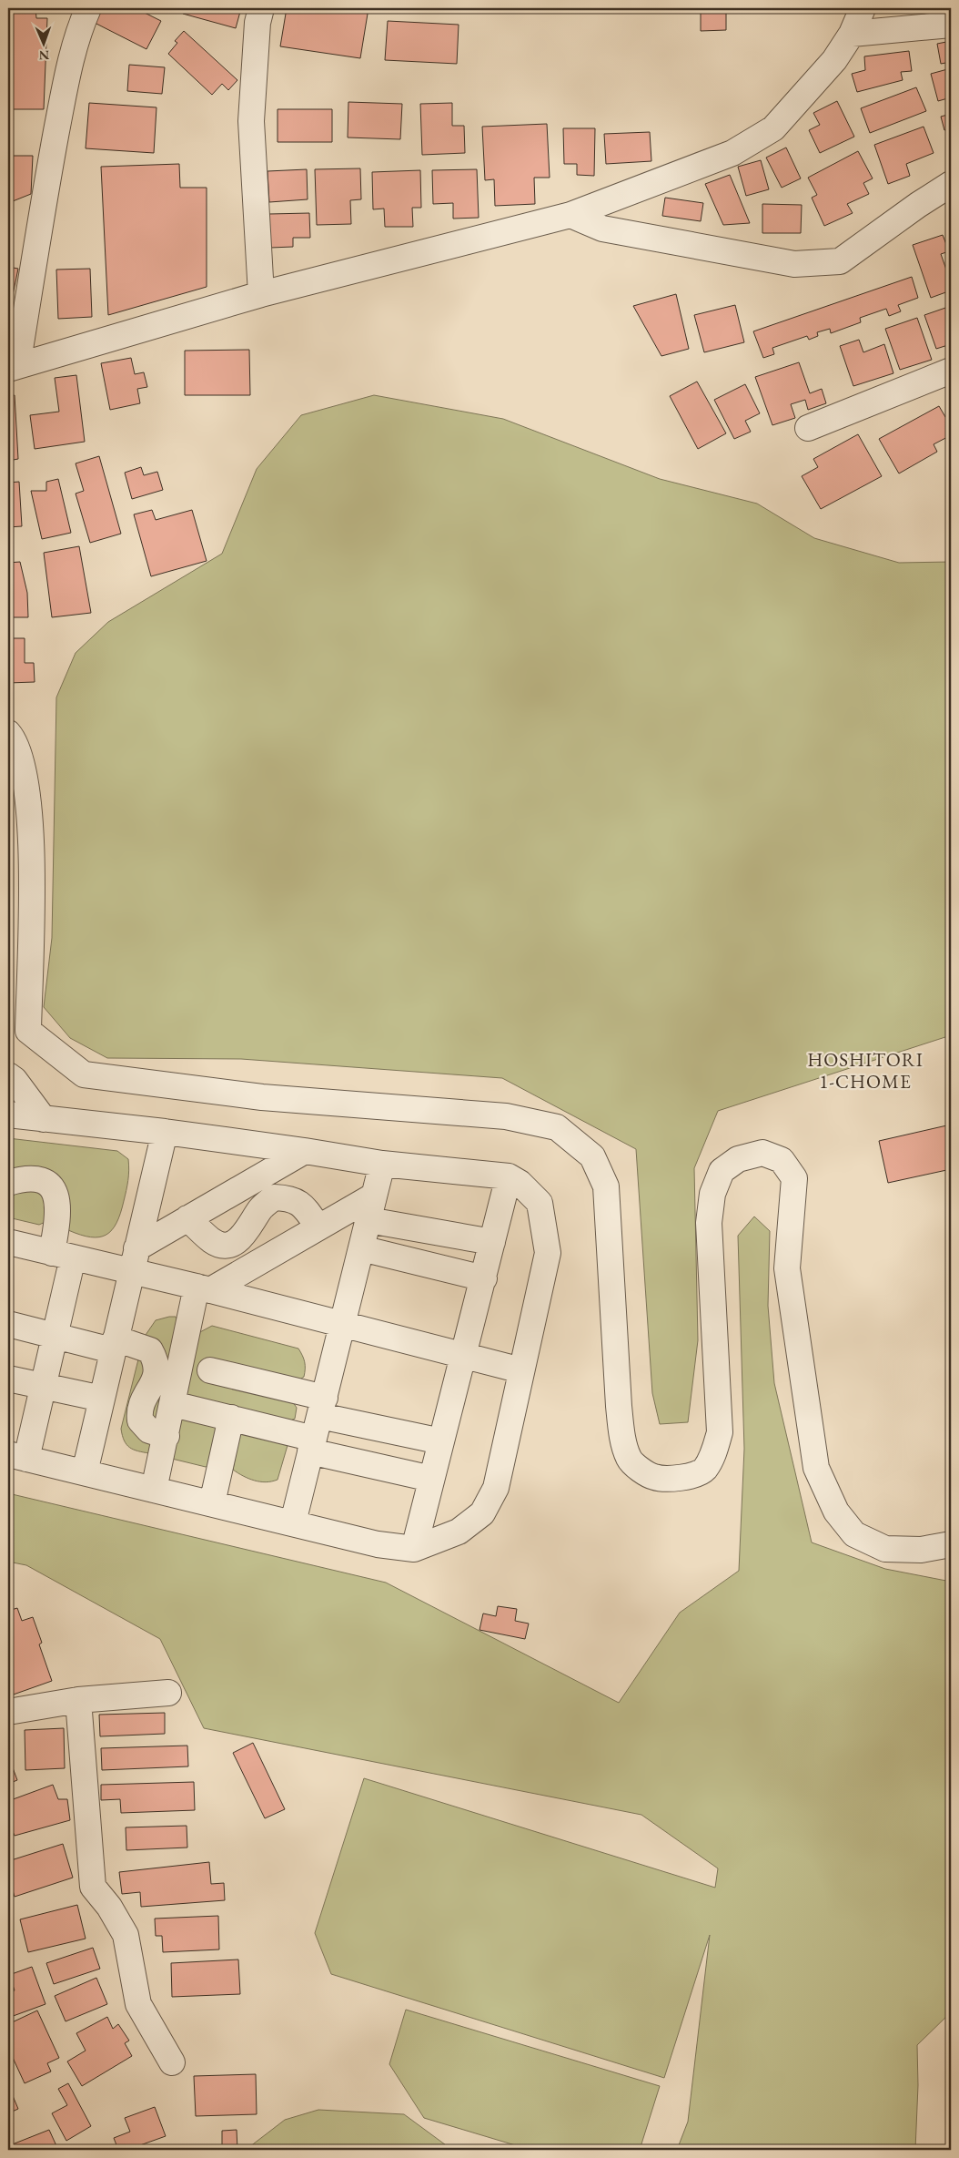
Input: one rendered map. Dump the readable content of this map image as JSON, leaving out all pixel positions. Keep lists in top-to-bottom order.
{
  "districts": ["HOSHITORI 1-CHOME"],
  "north": "bottom"
}
